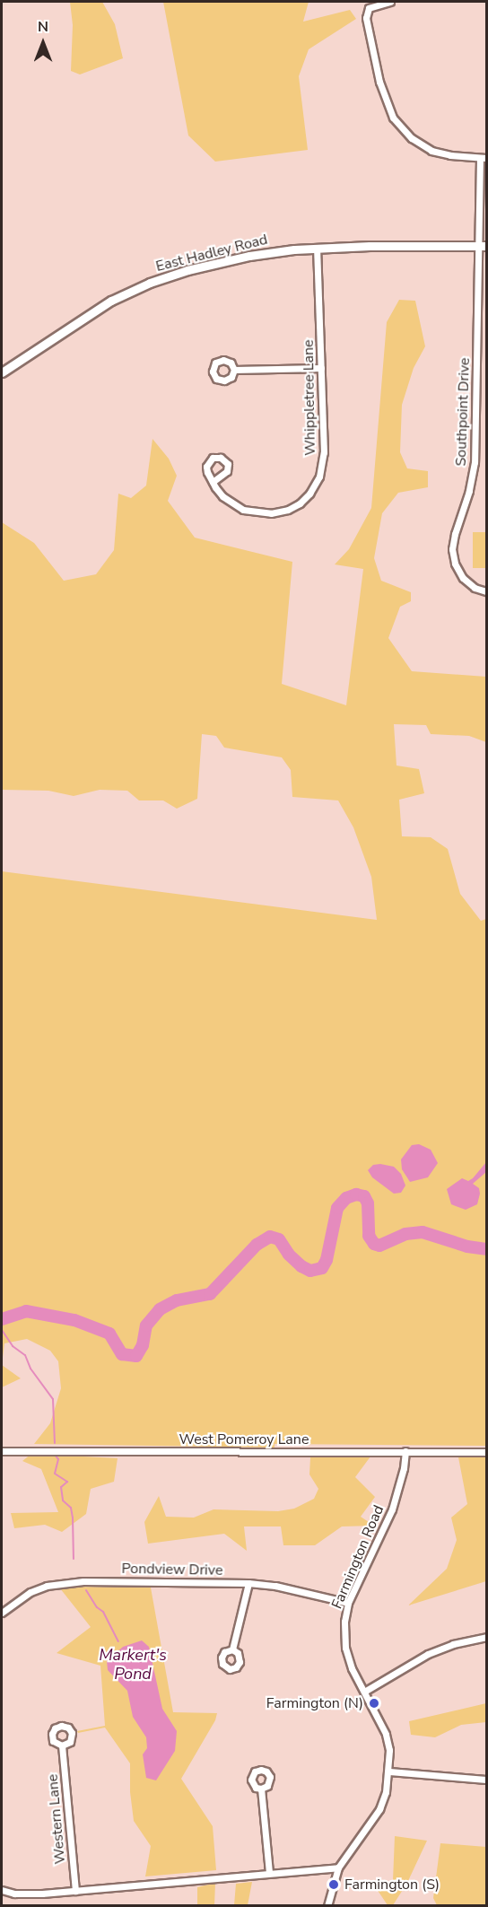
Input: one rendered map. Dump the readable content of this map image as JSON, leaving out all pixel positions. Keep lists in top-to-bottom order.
{
  "streets": {
    "street": [
      "East Hadley Road",
      "Whippletree Lane",
      "Southpoint Drive",
      "West Pomeroy Lane",
      "Farmington Road",
      "Pondview Drive",
      "Western Lane"
    ]
  },
  "crossings": [
    ["East Hadley Road", "Whippletree Lane"],
    ["East Hadley Road", "Southpoint Drive"],
    ["West Pomeroy Lane", "Farmington Road"],
    ["Farmington Road", "Pondview Drive"]
  ],
  "water": ["Markert's Pond"],
  "places": ["Farmington (N)", "Farmington (S)"],
  "north": "top"
}
